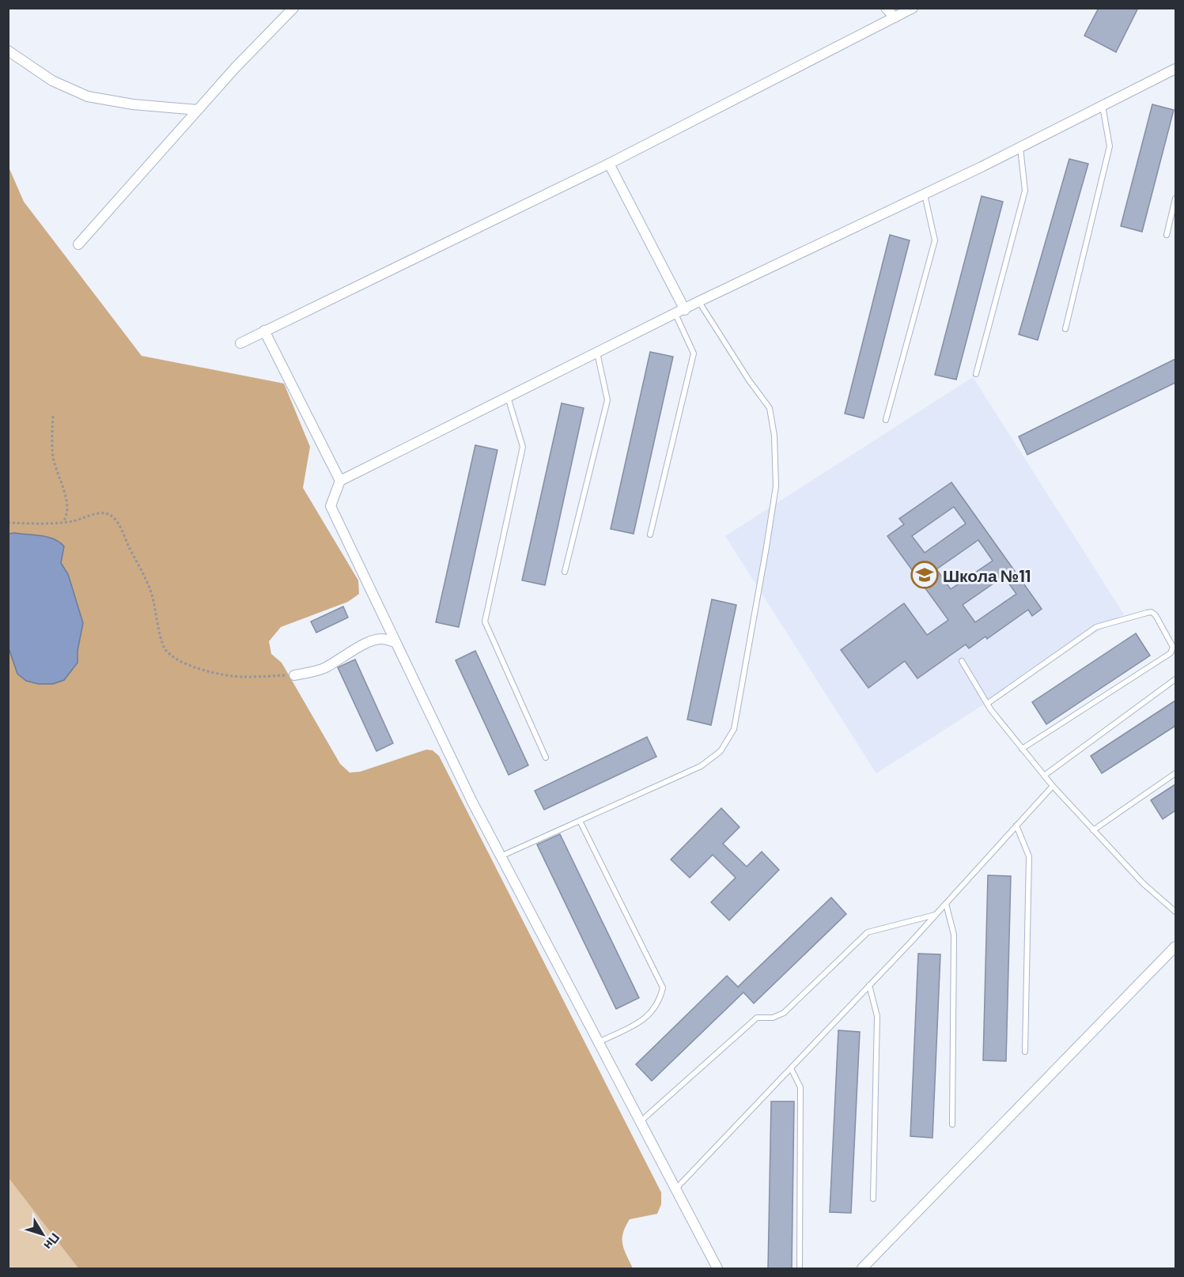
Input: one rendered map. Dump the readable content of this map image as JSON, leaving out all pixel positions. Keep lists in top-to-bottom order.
{
  "places": {
    "school or university": ["Школа №11"]
  },
  "north": "bottom right"
}
